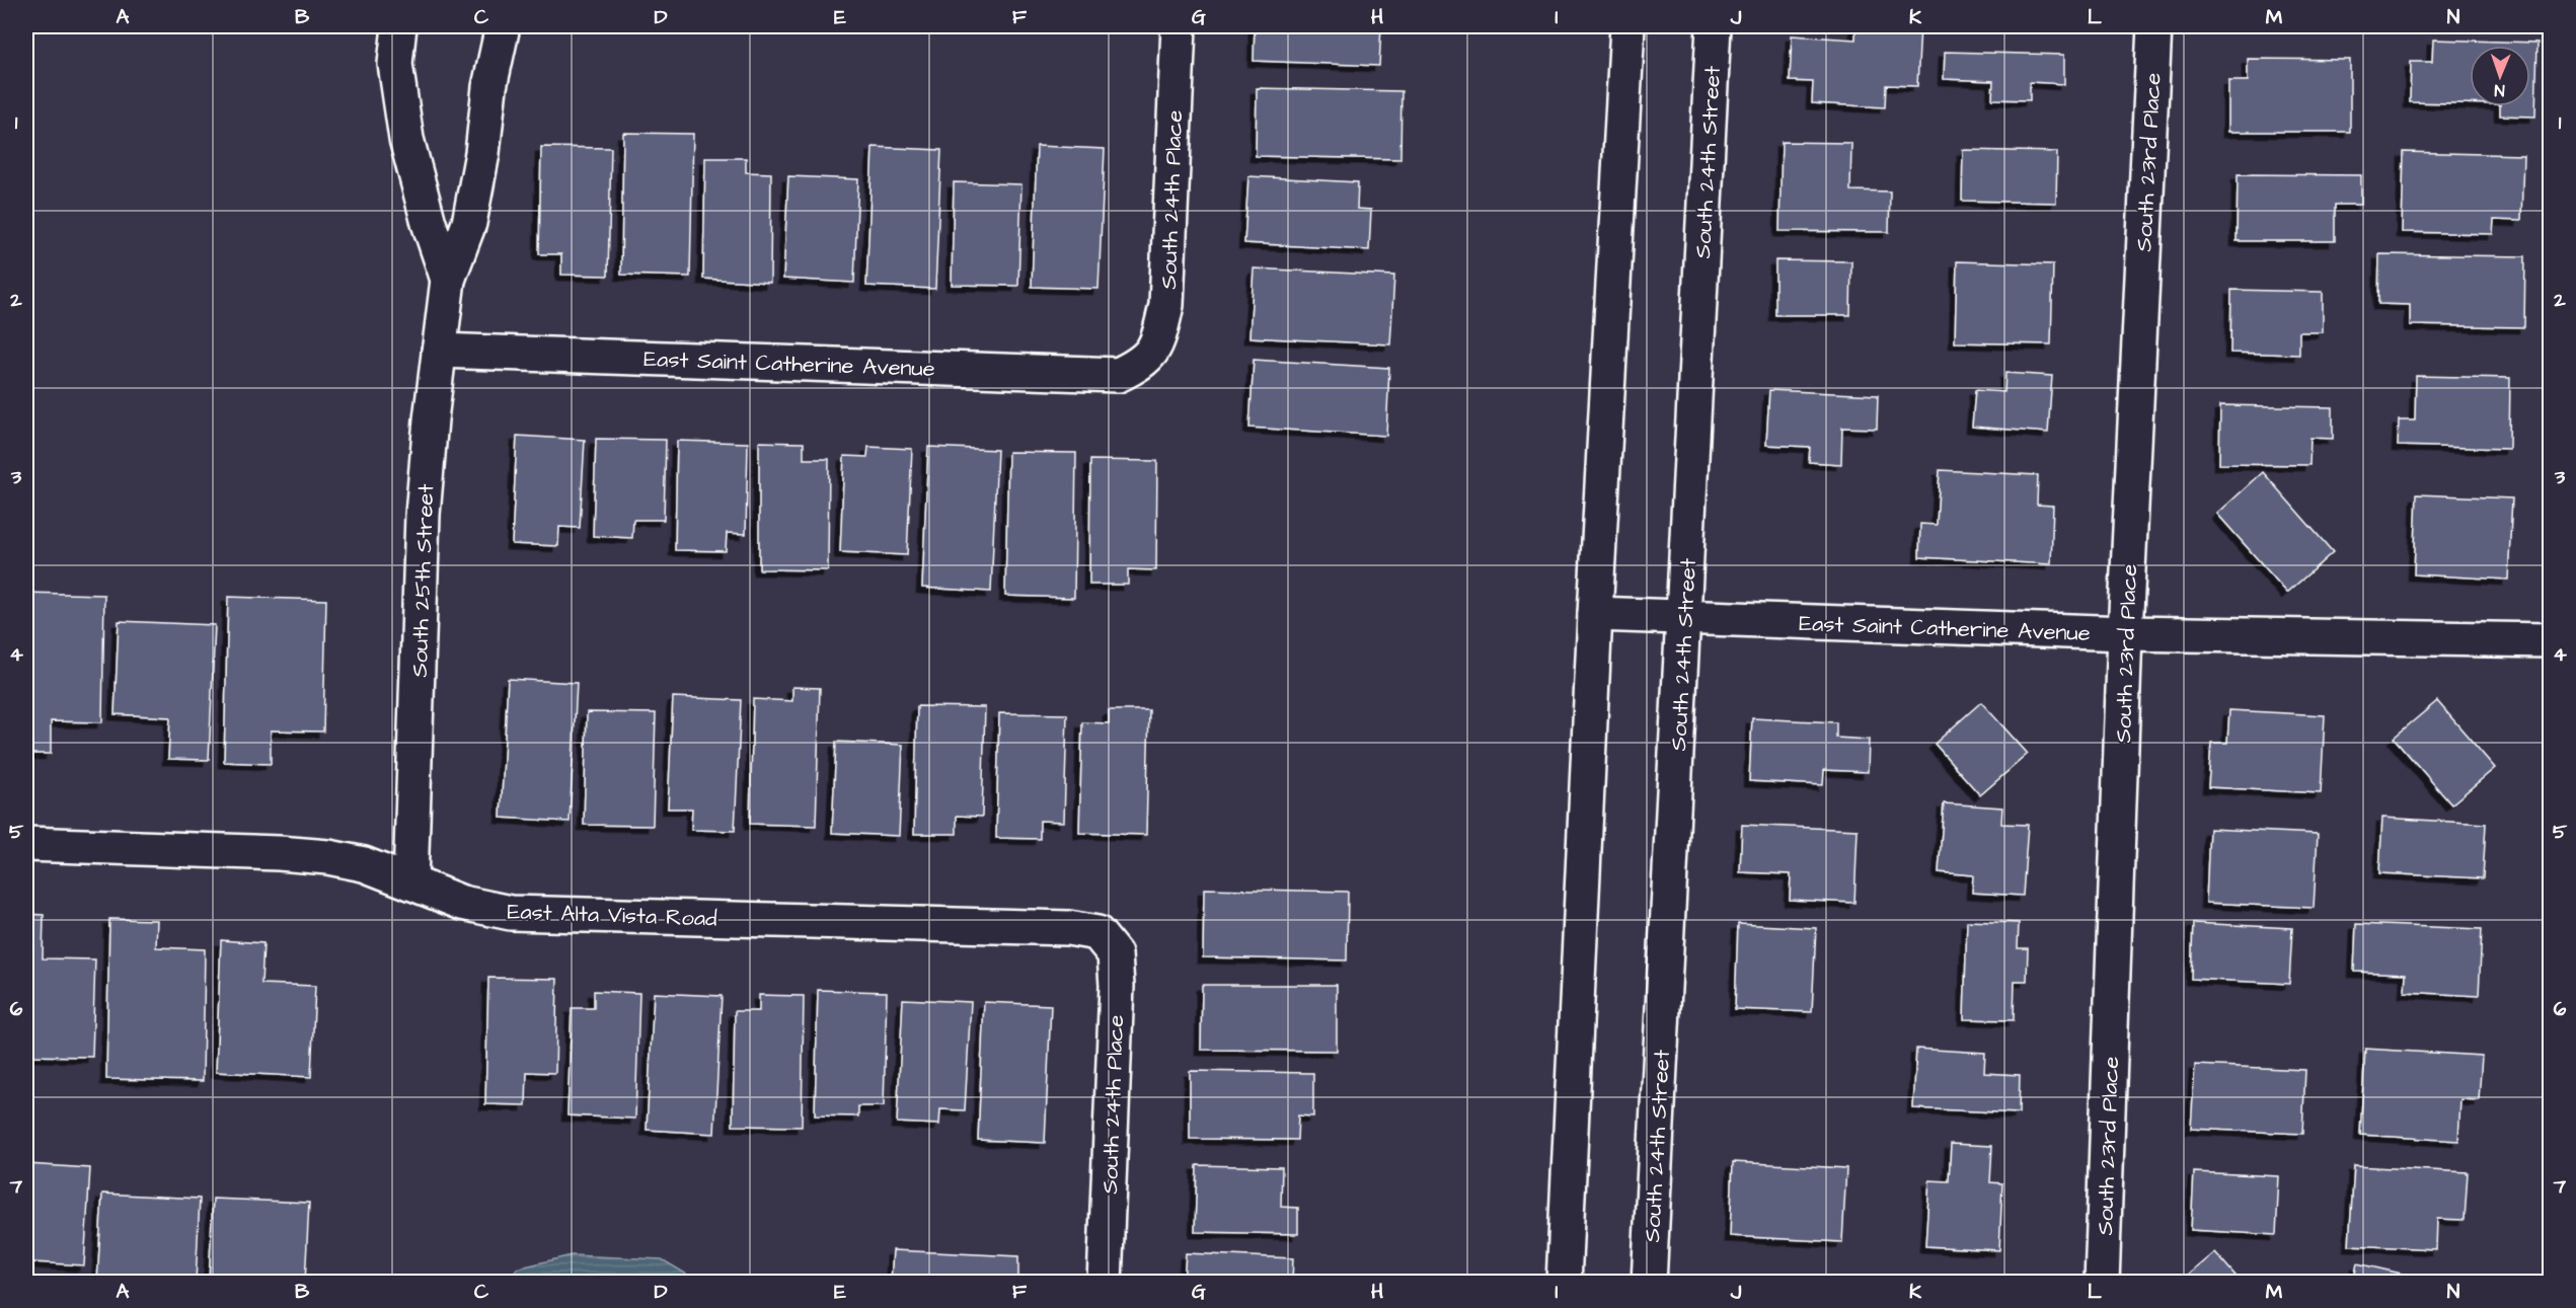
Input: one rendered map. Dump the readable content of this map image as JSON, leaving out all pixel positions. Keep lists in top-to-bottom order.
{
  "streets": {
    "street": [
      "South 24th Street",
      "South 23rd Place",
      "South 24th Place",
      "East Saint Catherine Avenue",
      "South 25th Street",
      "East Alta Vista Road"
    ]
  },
  "crossings": [
    ["South 24th Street", "East Saint Catherine Avenue"],
    ["South 23rd Place", "East Saint Catherine Avenue"],
    ["South 24th Place", "East Saint Catherine Avenue"],
    ["South 24th Place", "East Alta Vista Road"],
    ["East Saint Catherine Avenue", "South 25th Street"],
    ["South 25th Street", "East Alta Vista Road"]
  ],
  "north": "bottom",
  "grid": {
    "columns": [
      "A",
      "B",
      "C",
      "D",
      "E",
      "F",
      "G",
      "H",
      "I",
      "J",
      "K",
      "L",
      "M",
      "N"
    ],
    "rows": [
      "1",
      "2",
      "3",
      "4",
      "5",
      "6",
      "7"
    ]
  }
}
